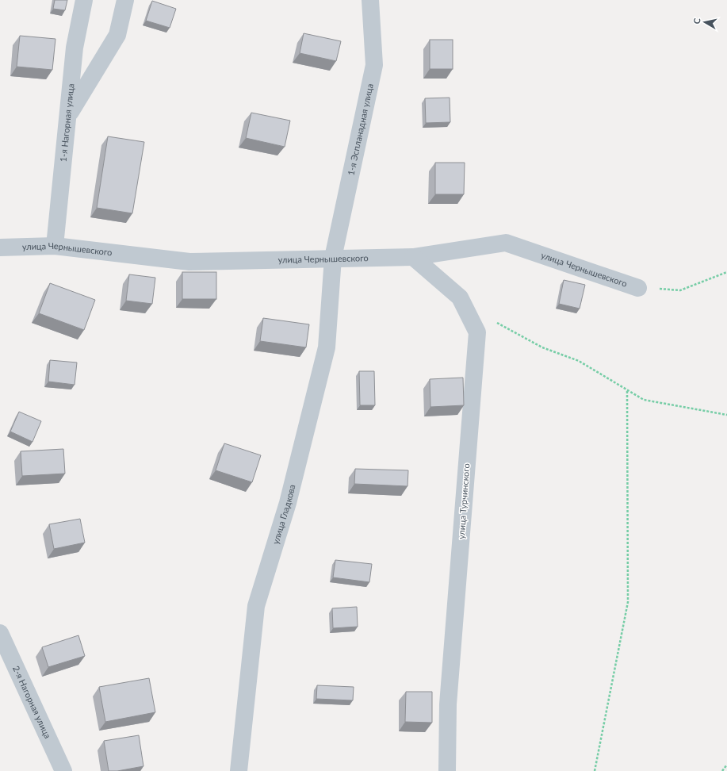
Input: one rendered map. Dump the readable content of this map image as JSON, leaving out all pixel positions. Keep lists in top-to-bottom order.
{
  "streets": {
    "street": [
      "1-я Нагорная улица",
      "1-я Эспланадная улица",
      "улица Чернышевского",
      "улица Турчинского",
      "улица Гладкова",
      "2-я Нагорная улица"
    ]
  },
  "crossings": [
    ["1-я Нагорная улица", "улица Чернышевского"],
    ["1-я Эспланадная улица", "улица Чернышевского"],
    ["1-я Эспланадная улица", "улица Гладкова"],
    ["улица Чернышевского", "улица Турчинского"],
    ["улица Чернышевского", "улица Гладкова"]
  ],
  "north": "left"
}
